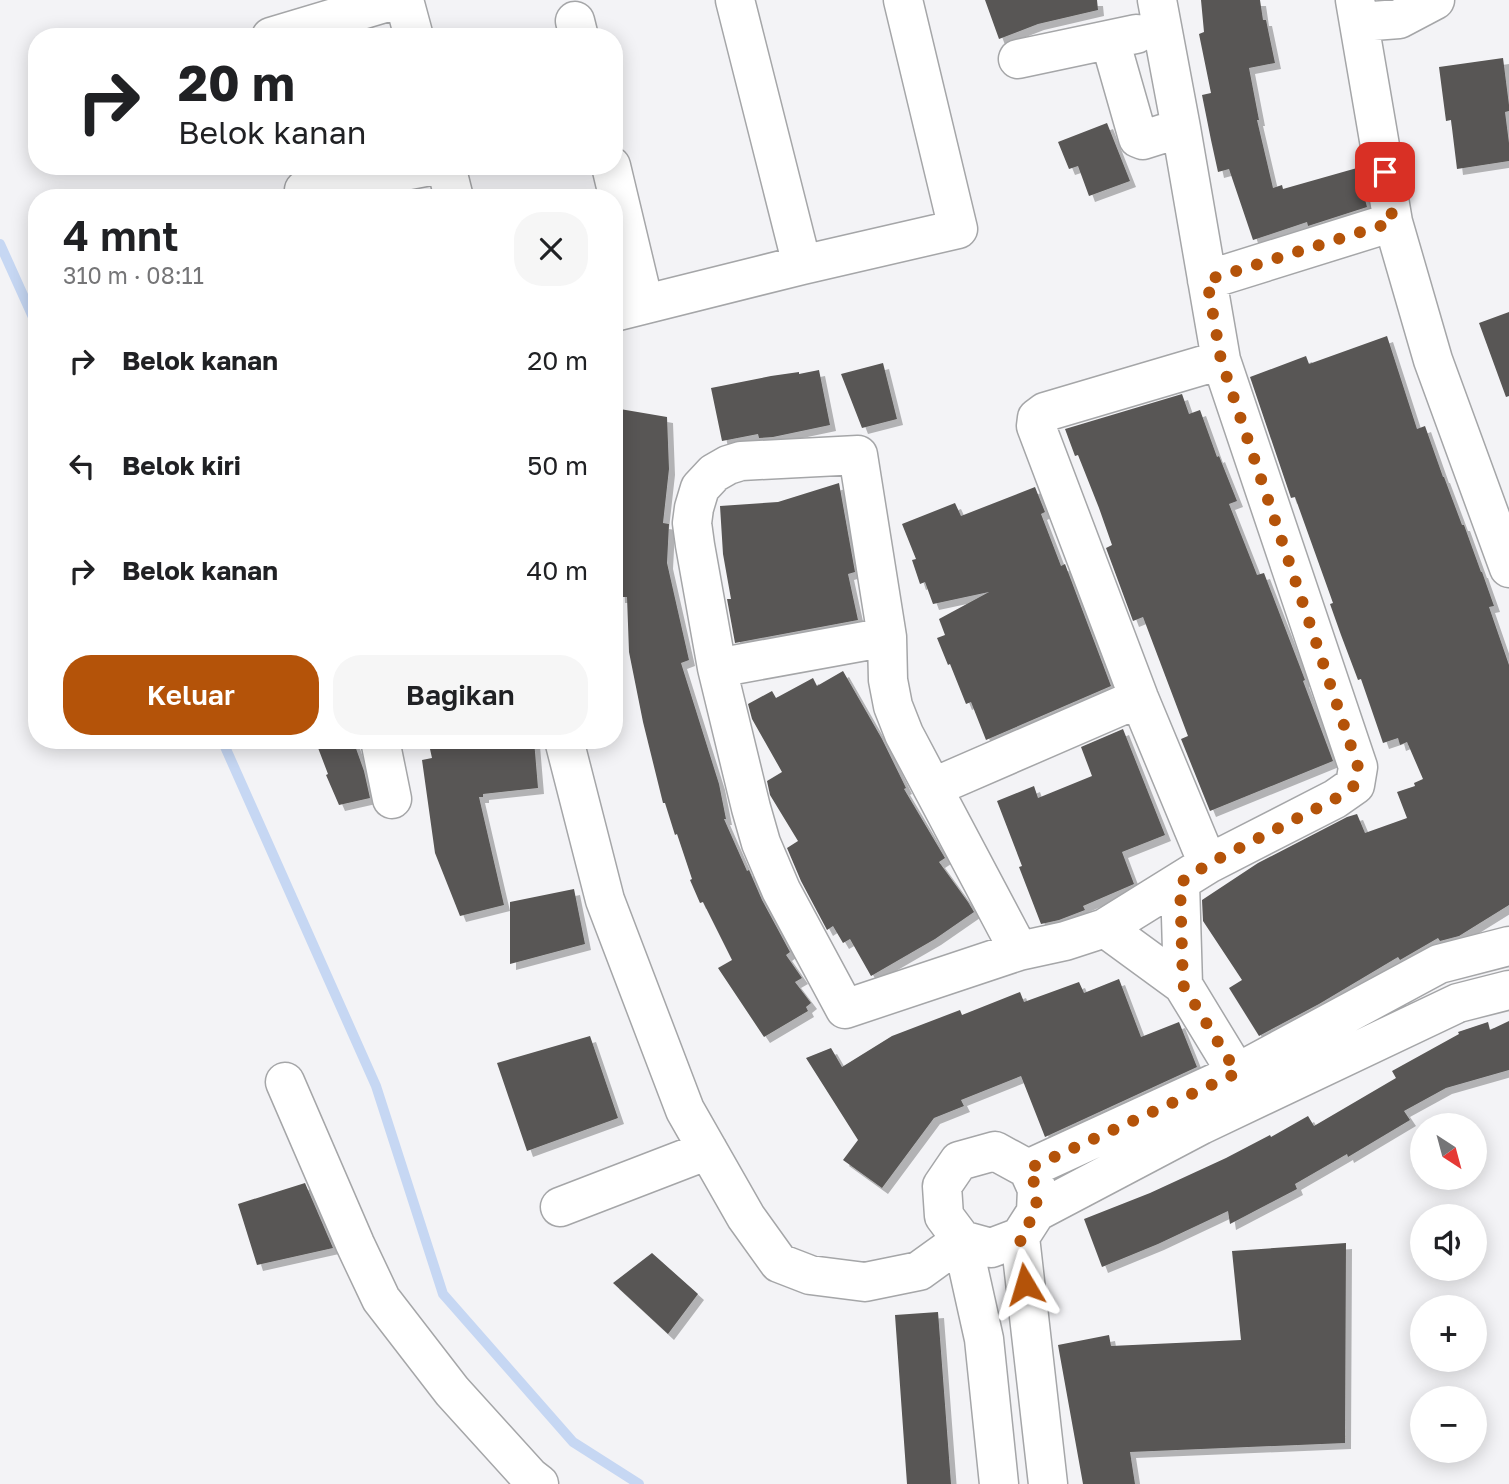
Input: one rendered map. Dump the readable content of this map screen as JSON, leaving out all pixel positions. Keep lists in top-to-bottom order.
{
  "north": "bottom right",
  "page": {
    "turn": ["20 m", "Belok kanan"],
    "heading": ["4 mnt", "310 m · 08:11"],
    "list": [
      {
        "name": "Belok kanan",
        "value": "20 m"
      },
      {
        "name": "Belok kiri",
        "value": "50 m"
      },
      {
        "name": "Belok kanan",
        "value": "40 m"
      }
    ],
    "buttons": ["Keluar", "Bagikan"],
    "map_buttons": ["+", "−"]
  }
}
